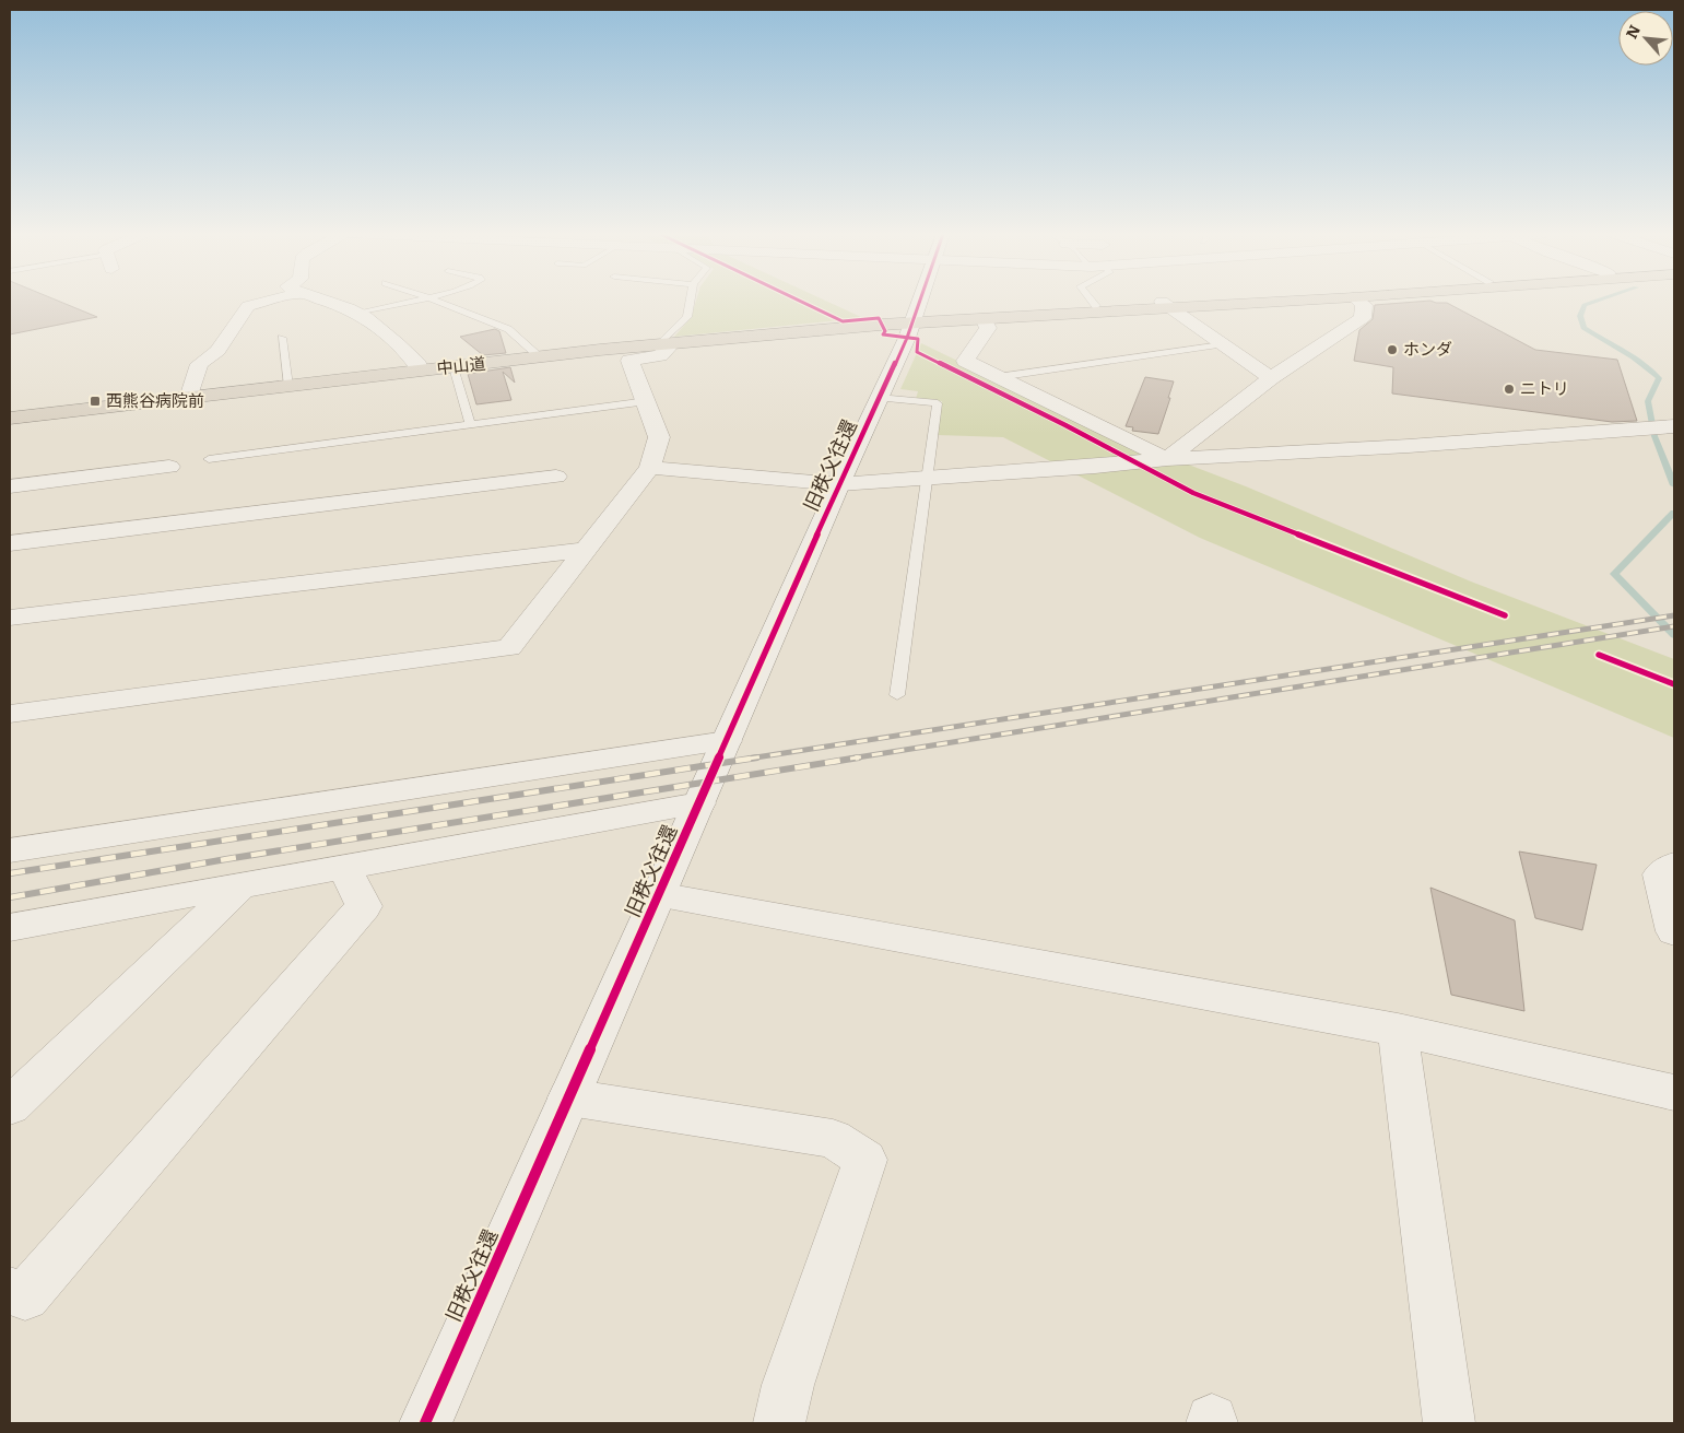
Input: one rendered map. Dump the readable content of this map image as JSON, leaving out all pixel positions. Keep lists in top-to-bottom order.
{
  "streets": {
    "highway": ["中山道"],
    "street": ["旧秩父往還"]
  },
  "crossings": [
    ["中山道", "旧秩父往還"]
  ],
  "places": {
    "other": ["ホンダ", "ニトリ"],
    "transit": ["西熊谷病院前"]
  },
  "north": "top left"
}
